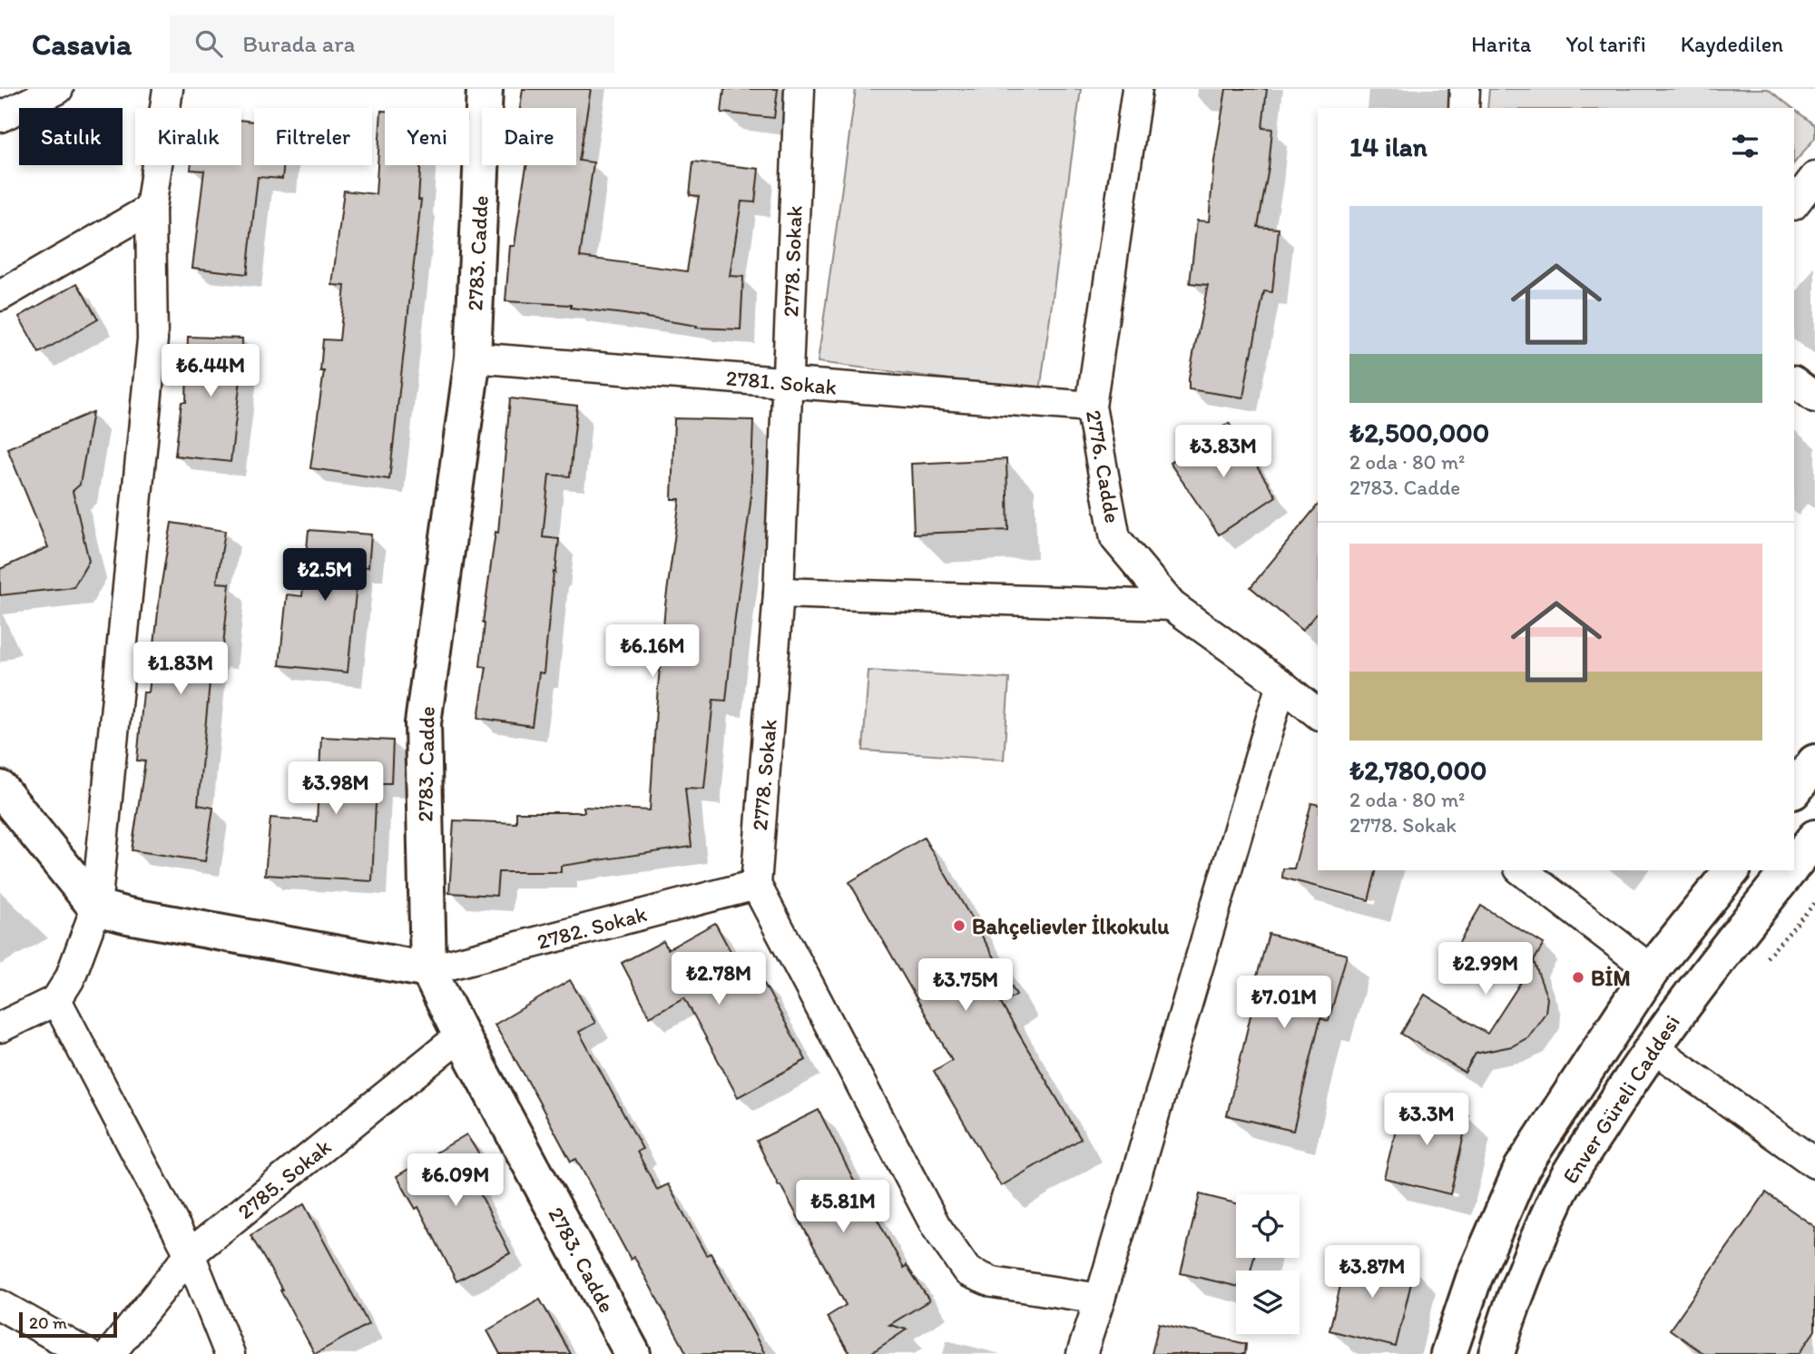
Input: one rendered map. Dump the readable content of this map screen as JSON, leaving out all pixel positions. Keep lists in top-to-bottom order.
{
  "streets": {
    "main road": ["2783. Cadde", "Enver Güreli Caddesi"],
    "street": [
      "2778. Sokak",
      "2781. Sokak",
      "2776. Cadde",
      "2782. Sokak",
      "2785. Sokak"
    ]
  },
  "crossings": [
    ["2783. Cadde", "2781. Sokak"],
    ["2783. Cadde", "2782. Sokak"],
    ["2783. Cadde", "2785. Sokak"],
    ["2778. Sokak", "2781. Sokak"],
    ["2778. Sokak", "2782. Sokak"],
    ["2781. Sokak", "2776. Cadde"]
  ],
  "places": ["Bahçelievler İlkokulu", "BİM"],
  "scale_bar": "20 m",
  "page": {
    "header": "Casavia",
    "search": "Burada ara",
    "nav": ["Harita", "Yol tarifi", "Kaydedilen"],
    "chip": [
      "Satılık",
      "Kiralık",
      "Filtreler",
      "Yeni",
      "Daire"
    ],
    "heading": "14 ilan",
    "list": [
      {
        "name": "₺2,500,000",
        "note": "2 oda · 80 m² · 2783. Cadde"
      },
      {
        "name": "₺2,780,000",
        "note": "2 oda · 80 m² · 2778. Sokak"
      }
    ],
    "price": [
      "₺6.44M",
      "₺3.83M",
      "₺2.5M",
      "₺6.16M",
      "₺1.83M",
      "₺3.98M",
      "₺2.99M",
      "₺2.78M",
      "₺3.75M",
      "₺7.01M",
      "₺3.3M",
      "₺6.09M",
      "₺5.81M",
      "₺3.87M"
    ],
    "scale": "20 m"
  }
}
